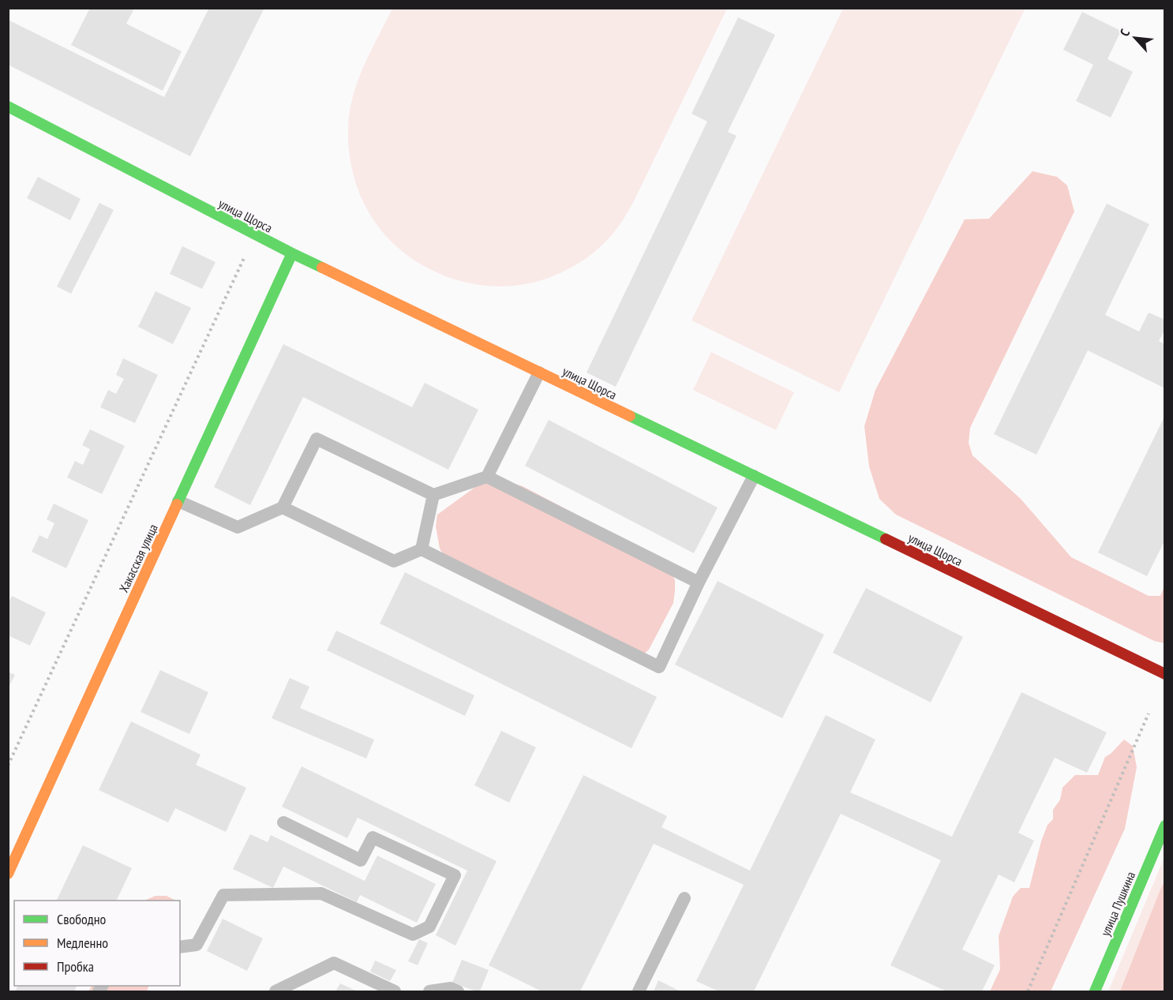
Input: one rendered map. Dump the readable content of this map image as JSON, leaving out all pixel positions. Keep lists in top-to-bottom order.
{
  "streets": {
    "street": ["улица Щорса", "Хакасская улица", "улица Пушкина"]
  },
  "crossings": [
    ["улица Щорса", "Хакасская улица"]
  ],
  "legend": ["Свободно", "Медленно", "Пробка"],
  "north": "top left"
}
